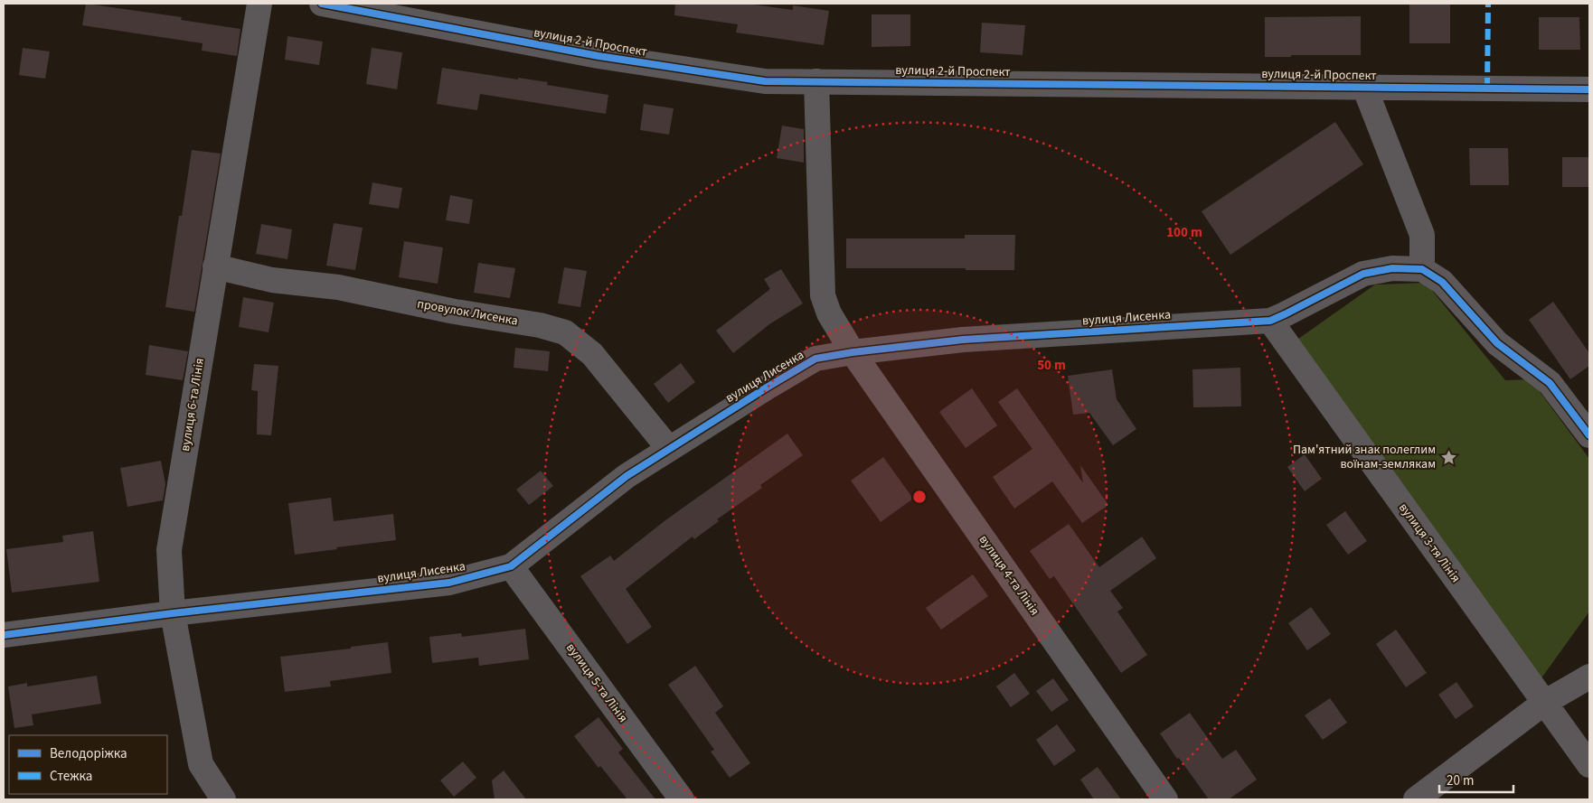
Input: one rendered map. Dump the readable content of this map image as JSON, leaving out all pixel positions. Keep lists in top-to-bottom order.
{
  "streets": {
    "street": [
      "вулиця 2-й Проспект",
      "провулок Лисенка",
      "вулиця Лисенка",
      "вулиця 6-та Лінія",
      "вулиця 3-тя Лінія",
      "вулиця 4-та Лінія",
      "вулиця 5-та Лінія"
    ]
  },
  "crossings": [
    ["вулиця 2-й Проспект", "вулиця 4-та Лінія"],
    ["провулок Лисенка", "вулиця Лисенка"],
    ["провулок Лисенка", "вулиця 6-та Лінія"],
    ["вулиця Лисенка", "вулиця 6-та Лінія"],
    ["вулиця Лисенка", "вулиця 3-тя Лінія"],
    ["вулиця Лисенка", "вулиця 4-та Лінія"],
    ["вулиця Лисенка", "вулиця 5-та Лінія"]
  ],
  "places": {
    "place": ["Пам'ятний знак полеглим воїнам-землякам"]
  },
  "legend": ["Велодоріжка", "Стежка"],
  "scale_bar": "20 m",
  "rings": ["100 m", "50 m"]
}
